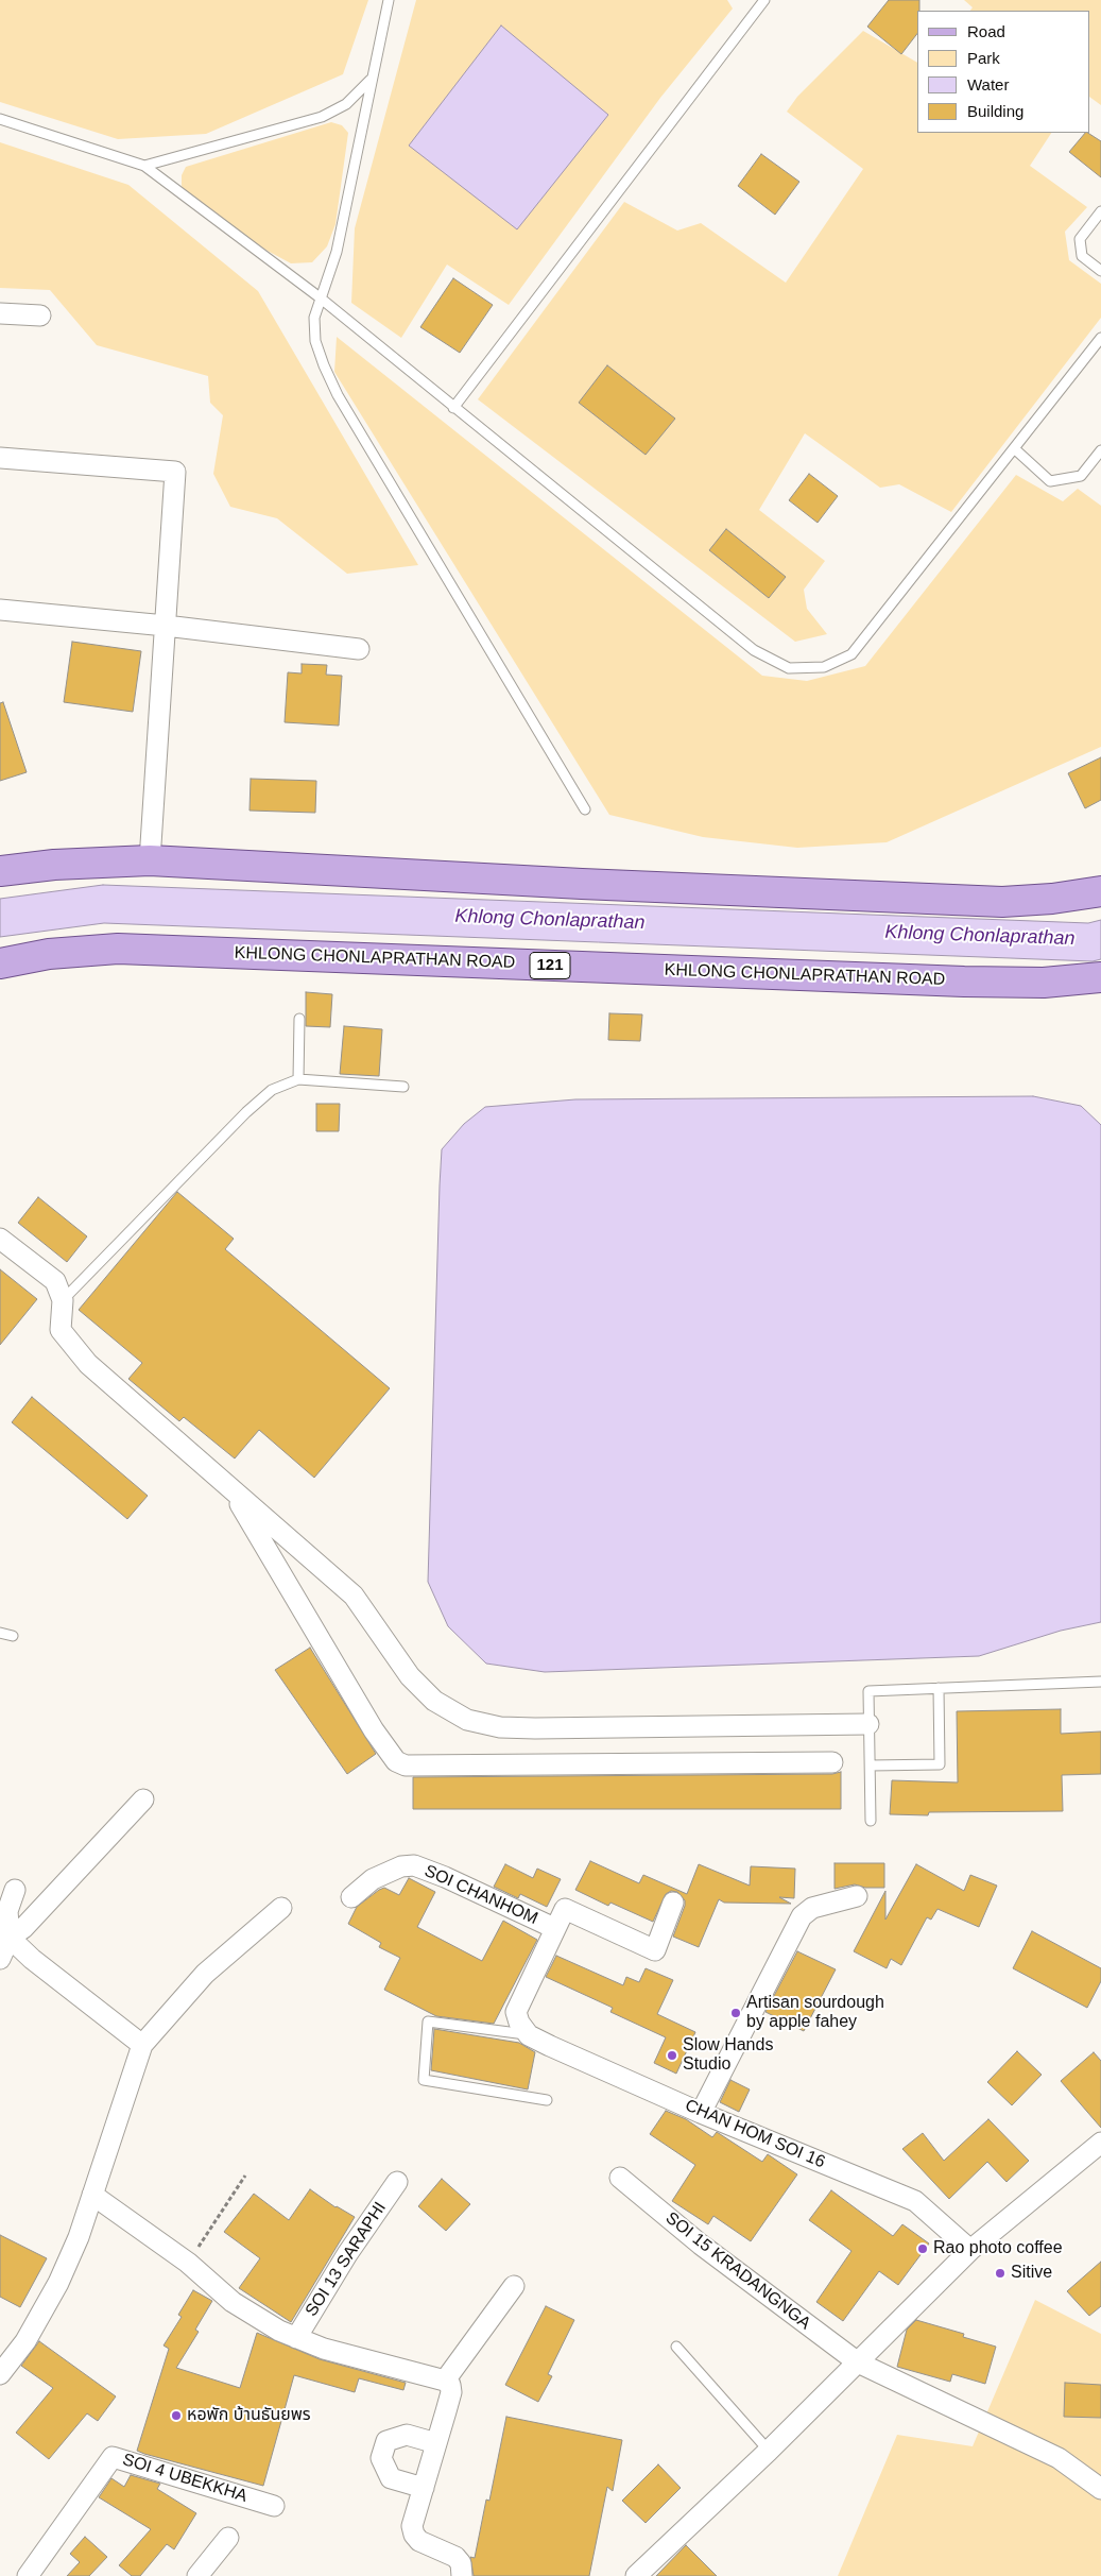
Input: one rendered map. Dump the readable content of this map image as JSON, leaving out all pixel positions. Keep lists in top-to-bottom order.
{
  "streets": {
    "main road": ["KHLONG CHONLAPRATHAN ROAD", "121"],
    "street": [
      "SOI CHANHOM",
      "CHAN HOM SOI 16",
      "SOI 13 SARAPHI",
      "SOI 15 KRADANGNGA",
      "SOI 4 UBEKKHA"
    ]
  },
  "crossings": [
    ["SOI CHANHOM", "CHAN HOM SOI 16"]
  ],
  "water": ["Khlong Chonlaprathan"],
  "places": [
    "Artisan sourdough by apple fahey",
    "Slow Hands Studio",
    "Rao photo coffee",
    "Sitive",
    "หอพัก บ้านธันยพร"
  ],
  "legend": [
    "Road",
    "Park",
    "Water",
    "Building"
  ]
}
